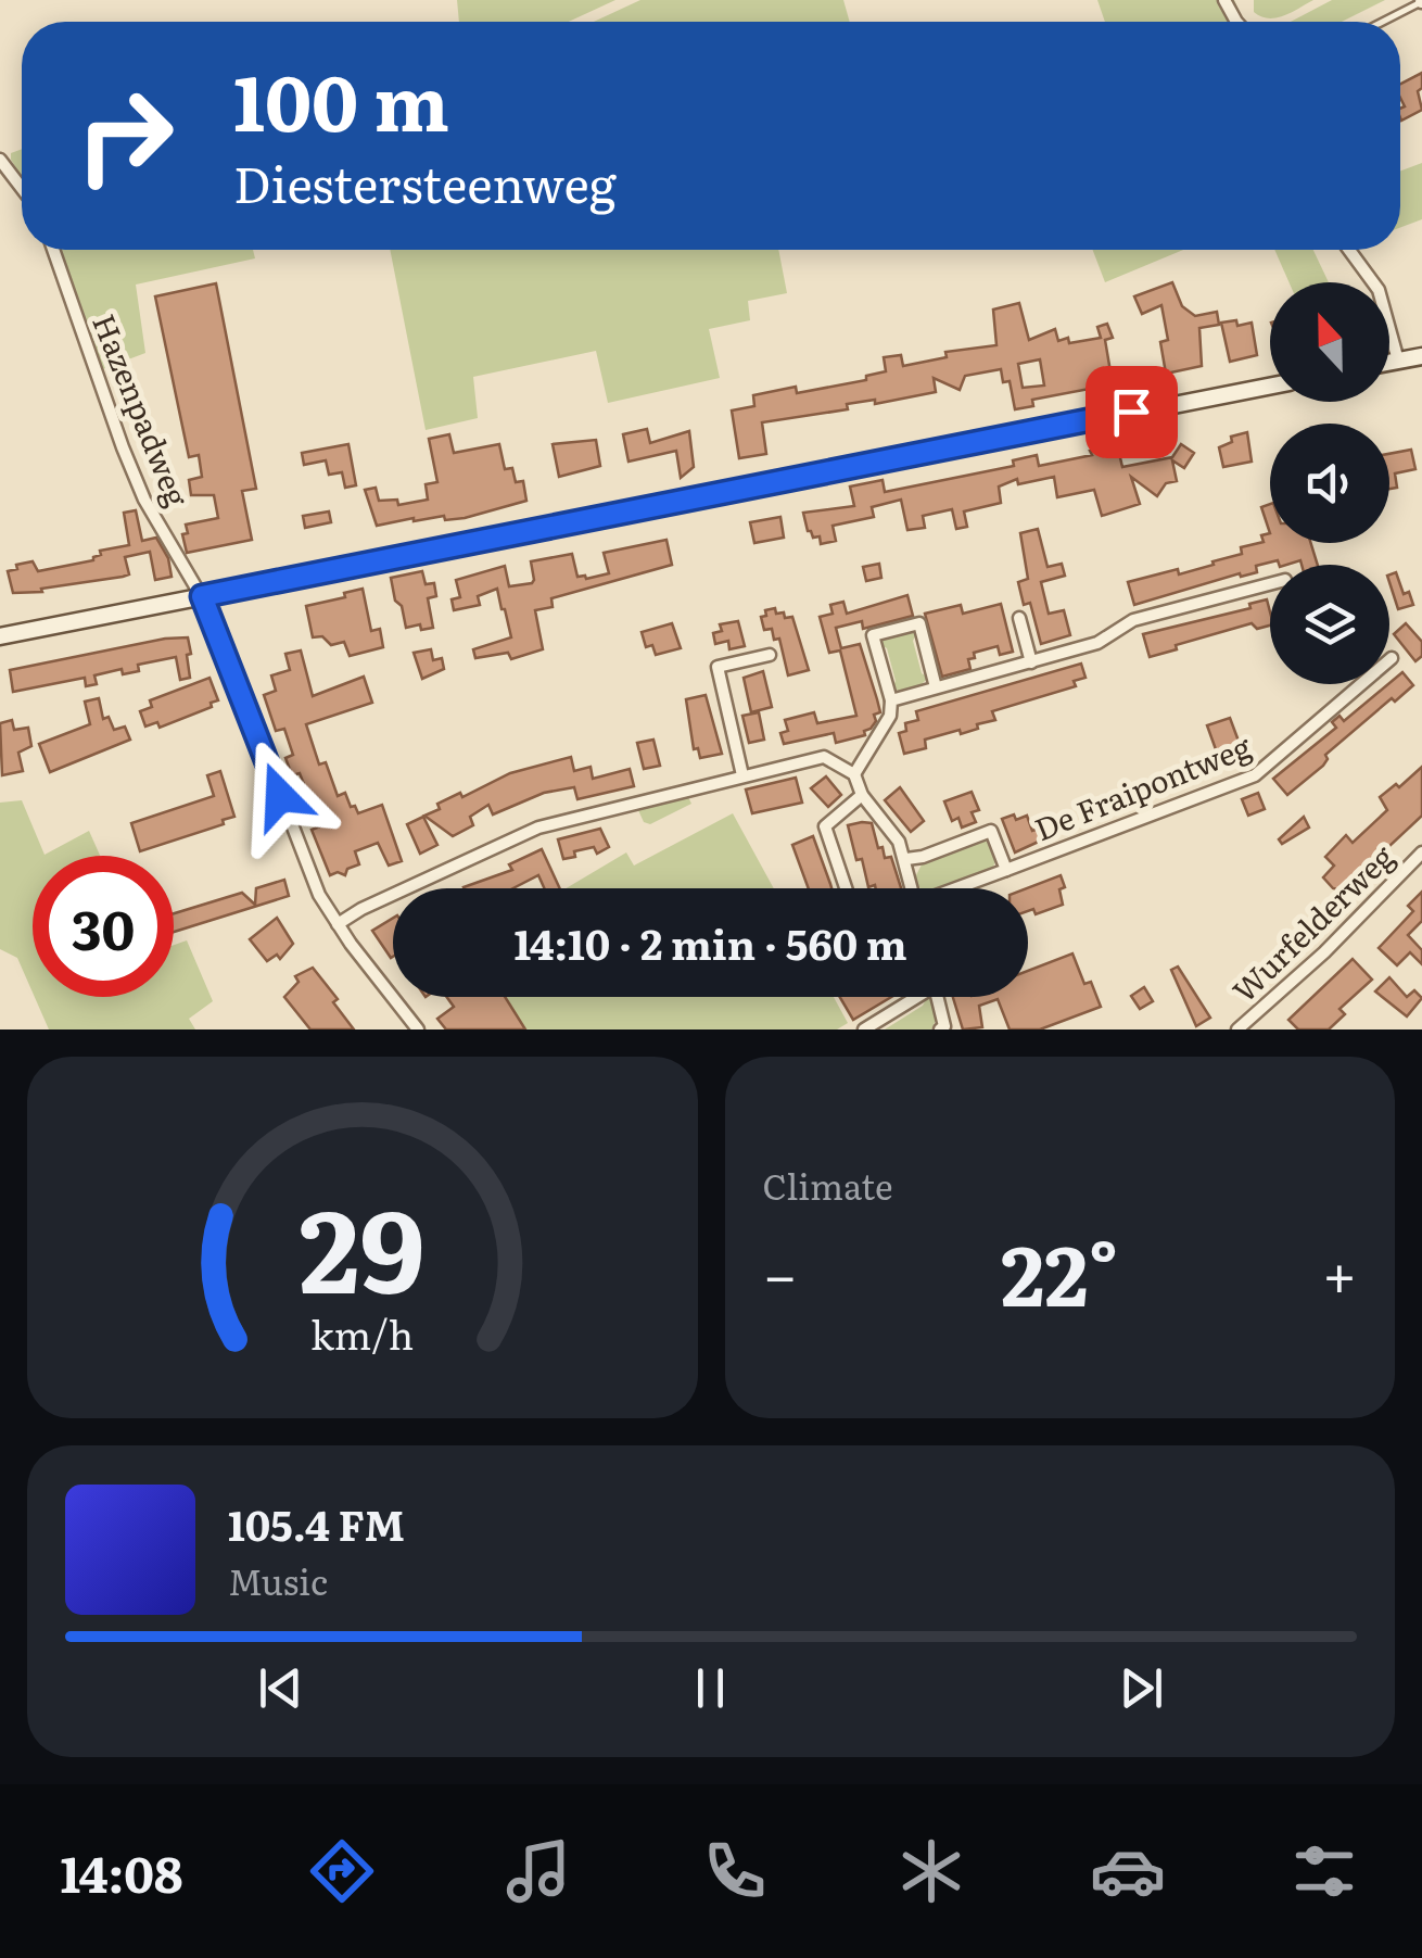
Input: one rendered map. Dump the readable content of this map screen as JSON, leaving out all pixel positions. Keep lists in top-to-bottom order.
{
  "streets": {
    "street": ["Hazenpadweg", "De Fraipontweg", "Wurfelderweg"]
  },
  "north": "top",
  "page": {
    "turn": ["100 m", "Diestersteenweg"],
    "limit": "30",
    "trip": "14:10 · 2 min · 560 m",
    "tile": "Climate",
    "heat": ["−", "22°", "+"],
    "song": ["105.4 FM", "Music"],
    "tabs": "14:08",
    "gauge": ["29", "km/h"]
  }
}
